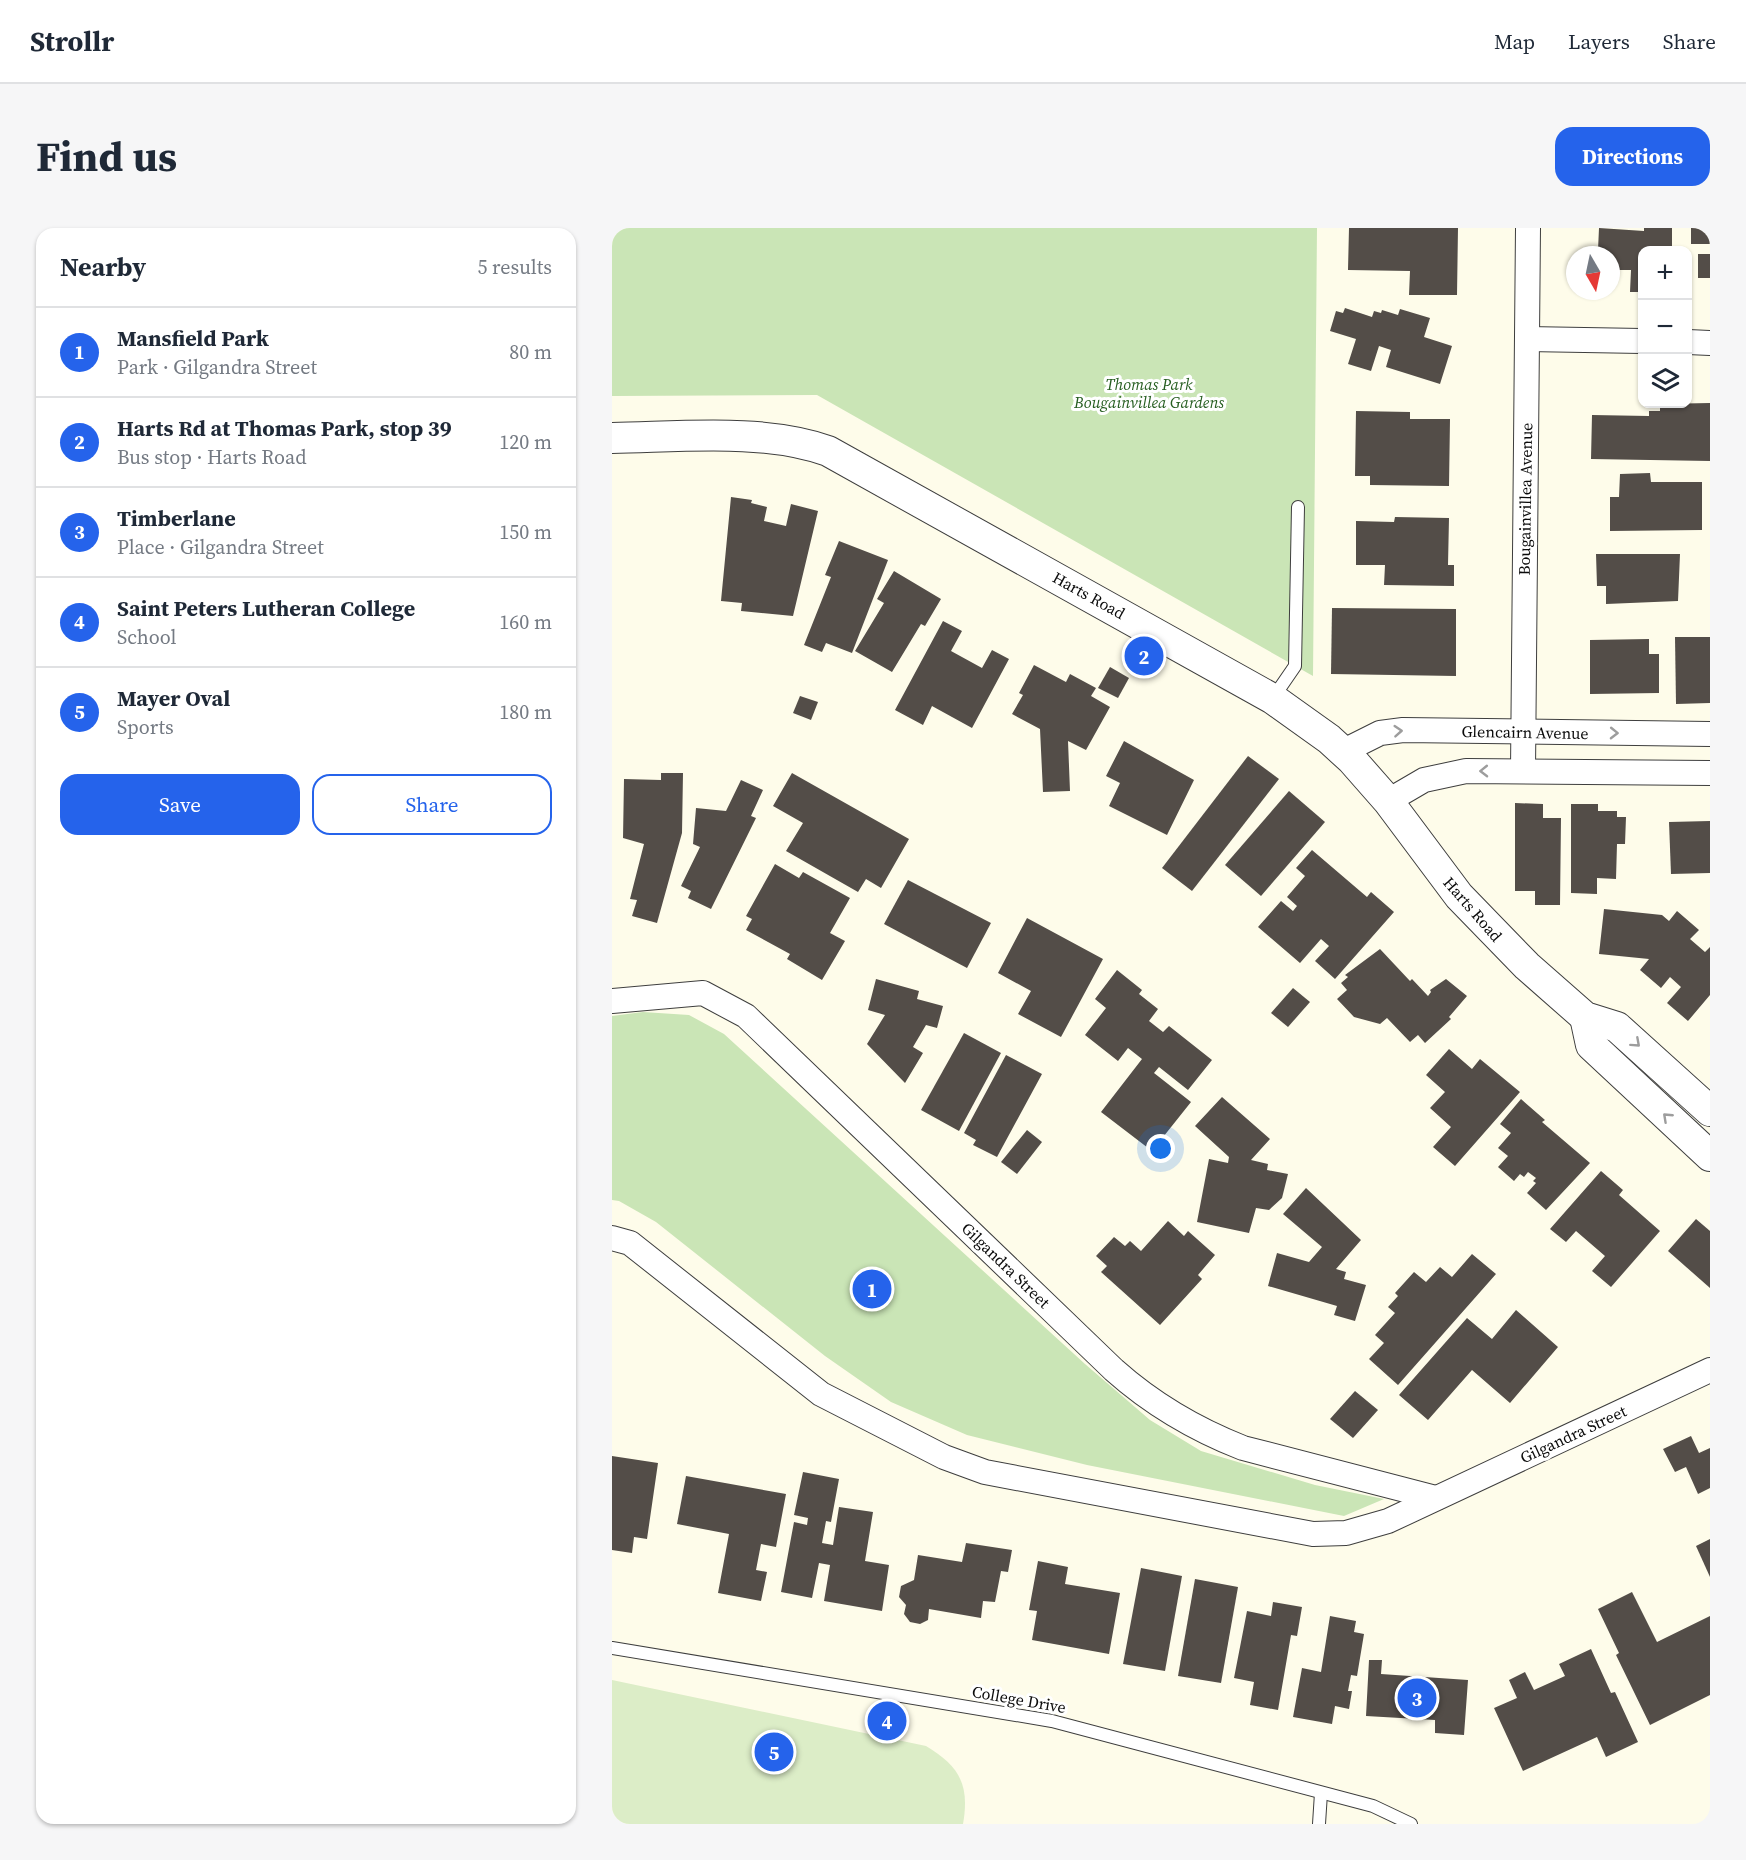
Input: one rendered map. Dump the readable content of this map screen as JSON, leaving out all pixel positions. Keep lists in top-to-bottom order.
{
  "streets": {
    "street": [
      "Bougainvillea Avenue",
      "Harts Road",
      "Glencairn Avenue",
      "Gilgandra Street"
    ],
    "lane": ["College Drive"]
  },
  "crossings": [
    ["Bougainvillea Avenue", "Glencairn Avenue"],
    ["Harts Road", "Glencairn Avenue"]
  ],
  "parks": ["Thomas Park Bougainvillea Gardens"],
  "north": "bottom",
  "page": {
    "header": "Strollr",
    "nav": ["Map", "Layers", "Share"],
    "title": "Find us",
    "buttons": [
      "Directions",
      ["Save", "Share"]
    ],
    "heading": ["Nearby", "5 results"],
    "map_buttons": ["+", "−"],
    "list": [
      {
        "mark": "1",
        "name": "Mansfield Park",
        "note": "Park · Gilgandra Street",
        "value": "80 m"
      },
      {
        "mark": "2",
        "name": "Harts Rd at Thomas Park, stop 39",
        "note": "Bus stop · Harts Road",
        "value": "120 m"
      },
      {
        "mark": "3",
        "name": "Timberlane",
        "note": "Place · Gilgandra Street",
        "value": "150 m"
      },
      {
        "mark": "4",
        "name": "Saint Peters Lutheran College",
        "note": "School",
        "value": "160 m"
      },
      {
        "mark": "5",
        "name": "Mayer Oval",
        "note": "Sports",
        "value": "180 m"
      }
    ],
    "pins": [
      "2",
      "1",
      "3",
      "4",
      "5"
    ]
  }
}
